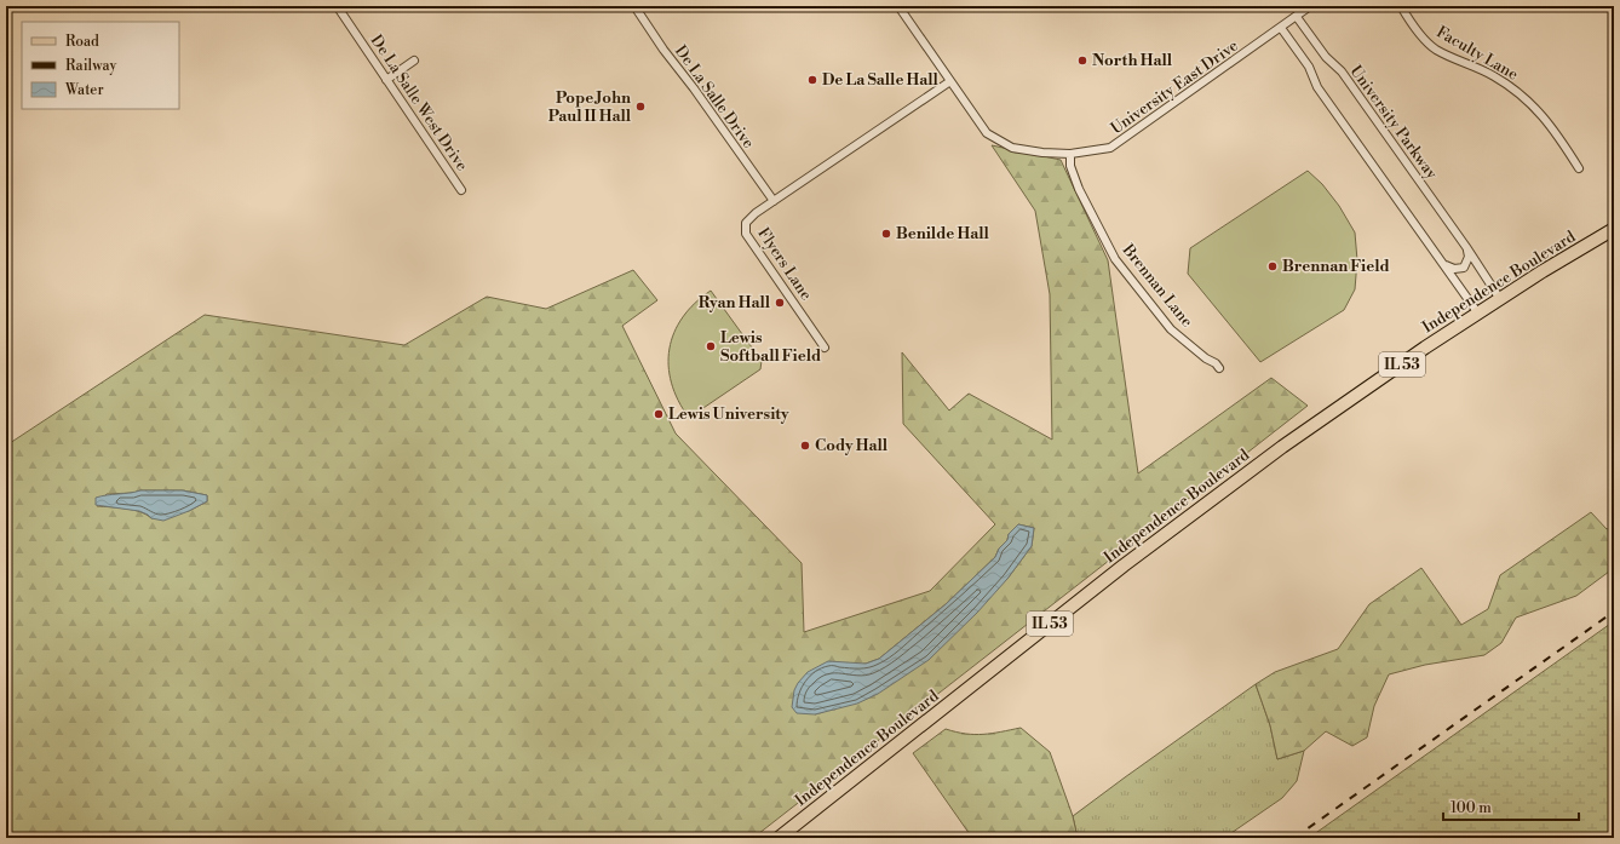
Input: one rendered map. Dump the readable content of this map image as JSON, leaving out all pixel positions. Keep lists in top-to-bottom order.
{
  "streets": {
    "main road": ["Independence Boulevard", "IL 53"],
    "street": [
      "Faculty Lane",
      "University East Drive",
      "De La Salle Drive",
      "De La Salle West Drive",
      "University Parkway",
      "Flyers Lane",
      "Brennan Lane"
    ]
  },
  "crossings": [
    ["University East Drive", "University Parkway"],
    ["University East Drive", "Brennan Lane"],
    ["De La Salle Drive", "Flyers Lane"],
    ["University Parkway", "Independence Boulevard"]
  ],
  "places": [
    "North Hall",
    "De La Salle Hall",
    "Pope John Paul II Hall",
    "Benilde Hall",
    "Brennan Field",
    "Ryan Hall",
    "Lewis Softball Field",
    "Lewis University",
    "Cody Hall"
  ],
  "legend": ["Road", "Railway", "Water"],
  "scale_bar": "100 m"
}
